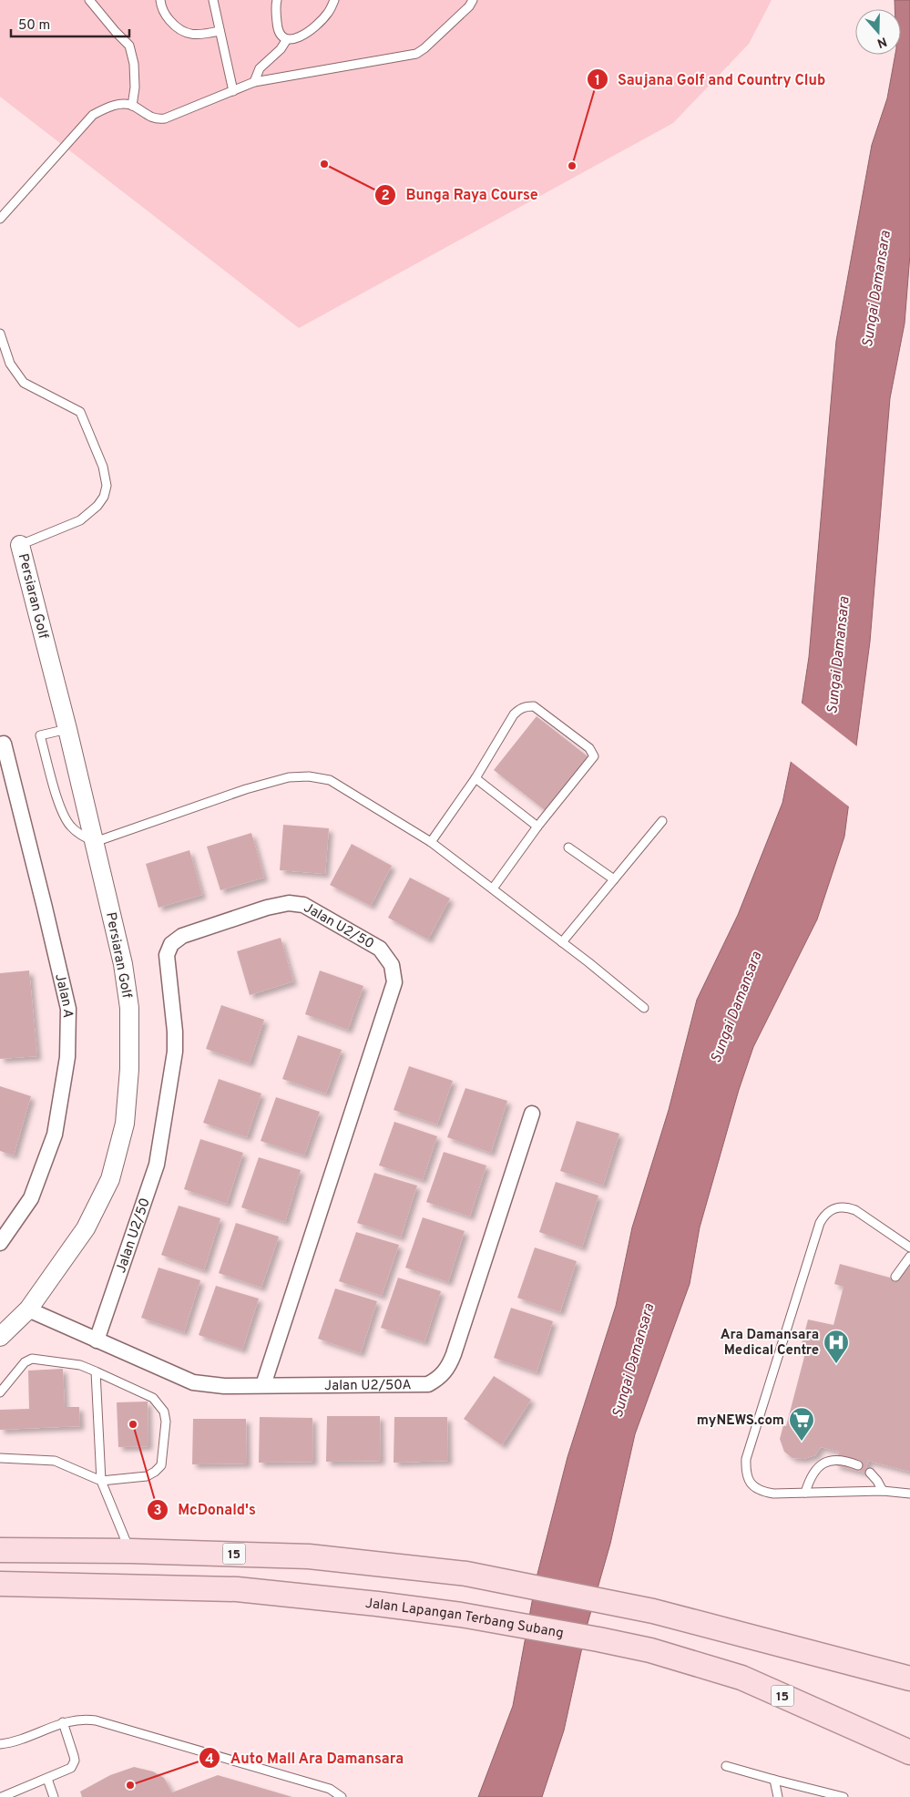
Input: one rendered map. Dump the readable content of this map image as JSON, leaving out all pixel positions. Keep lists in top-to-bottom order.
{
  "streets": {
    "main road": ["15", "Jalan Lapangan Terbang Subang"],
    "street": [
      "Persiaran Golf",
      "Jalan U2/50",
      "Jalan A",
      "Jalan U2/50A"
    ]
  },
  "crossings": [
    ["Persiaran Golf", "Jalan U2/50A"],
    ["Jalan U2/50", "Jalan U2/50A"]
  ],
  "water": ["Sungai Damansara"],
  "places": {
    "other": [
      "Bunga Raya Course",
      "Saujana Golf and Country Club",
      "McDonald's",
      "Auto Mall Ara Damansara"
    ],
    "hospital": ["Ara Damansara Medical Centre"],
    "supermarket": ["myNEWS.com"]
  },
  "scale_bar": "50 m",
  "north": "bottom"
}
